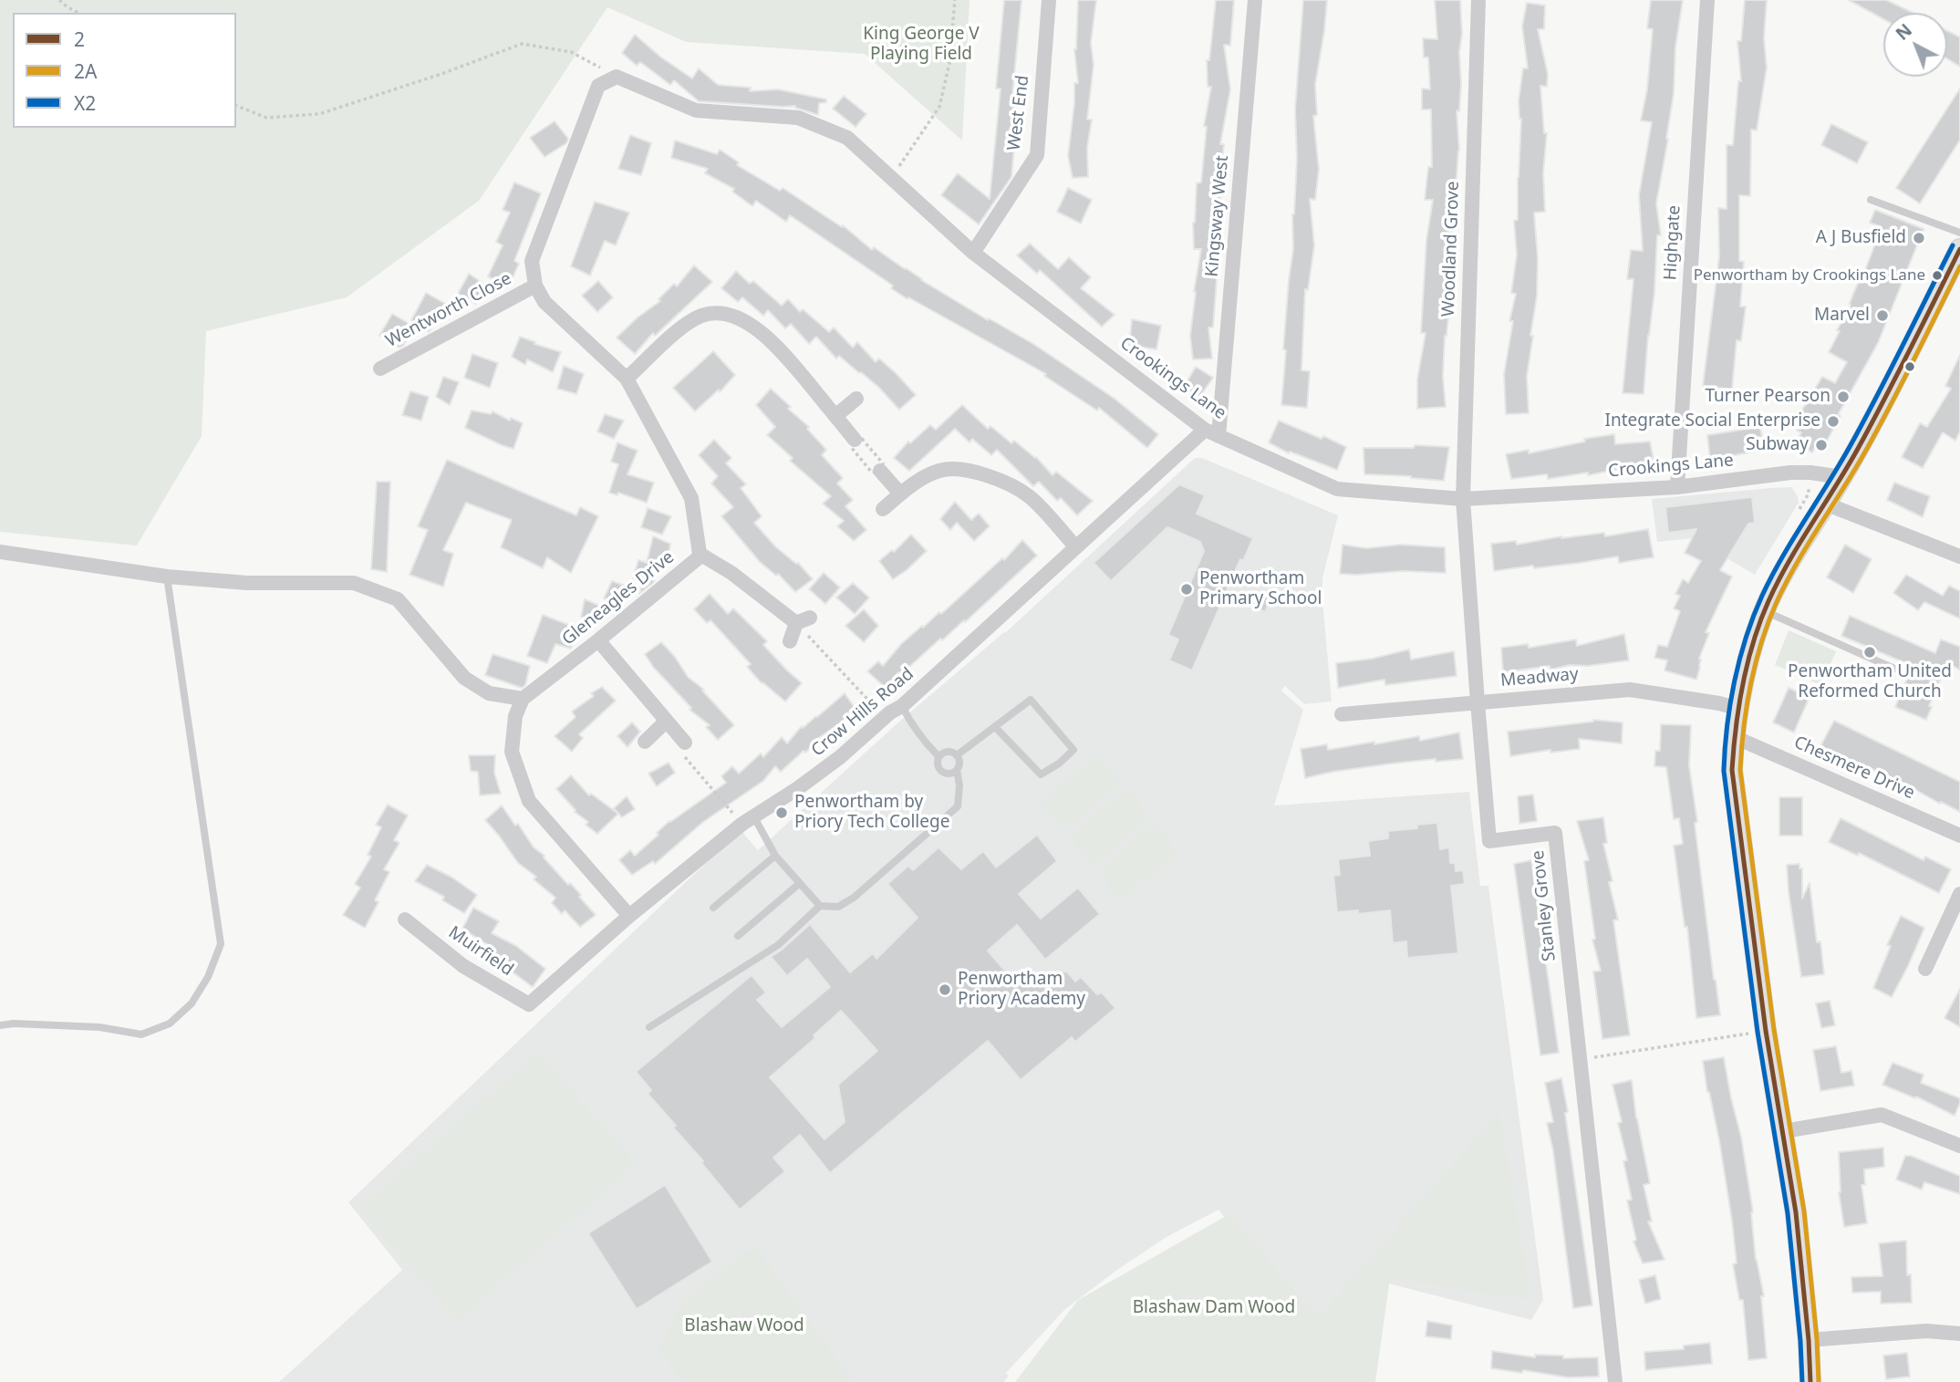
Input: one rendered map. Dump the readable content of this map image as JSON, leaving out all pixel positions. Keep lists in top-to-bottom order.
{
  "streets": {
    "street": [
      "West End",
      "Kingsway West",
      "Highgate",
      "Woodland Grove",
      "Wentworth Close",
      "Crookings Lane",
      "Gleneagles Drive",
      "Meadway",
      "Crow Hills Road",
      "Chesmere Drive",
      "Stanley Grove",
      "Muirfield"
    ]
  },
  "crossings": [
    ["West End", "Crookings Lane"],
    ["Kingsway West", "Crookings Lane"],
    ["Kingsway West", "Crow Hills Road"],
    ["Highgate", "Crookings Lane"],
    ["Woodland Grove", "Crookings Lane"],
    ["Woodland Grove", "Stanley Grove"],
    ["Wentworth Close", "Gleneagles Drive"],
    ["Crookings Lane", "Crow Hills Road"],
    ["Crookings Lane", "Stanley Grove"],
    ["Meadway", "Stanley Grove"],
    ["Crow Hills Road", "Muirfield"]
  ],
  "parks": ["King George V Playing Field", "Blashaw Dam Wood", "Blashaw Wood"],
  "places": [
    "A J Busfield",
    "Penwortham by Crookings Lane",
    "Marvel",
    "Turner Pearson",
    "Integrate Social Enterprise",
    "Subway",
    "Penwortham Primary School",
    "Penwortham United Reformed Church",
    "Penwortham by Priory Tech College",
    "Penwortham Priory Academy"
  ],
  "lines": ["transit line X2", "transit line 2", "transit line 2A"],
  "legend": ["2", "2A", "X2"],
  "north": "top left"
}
